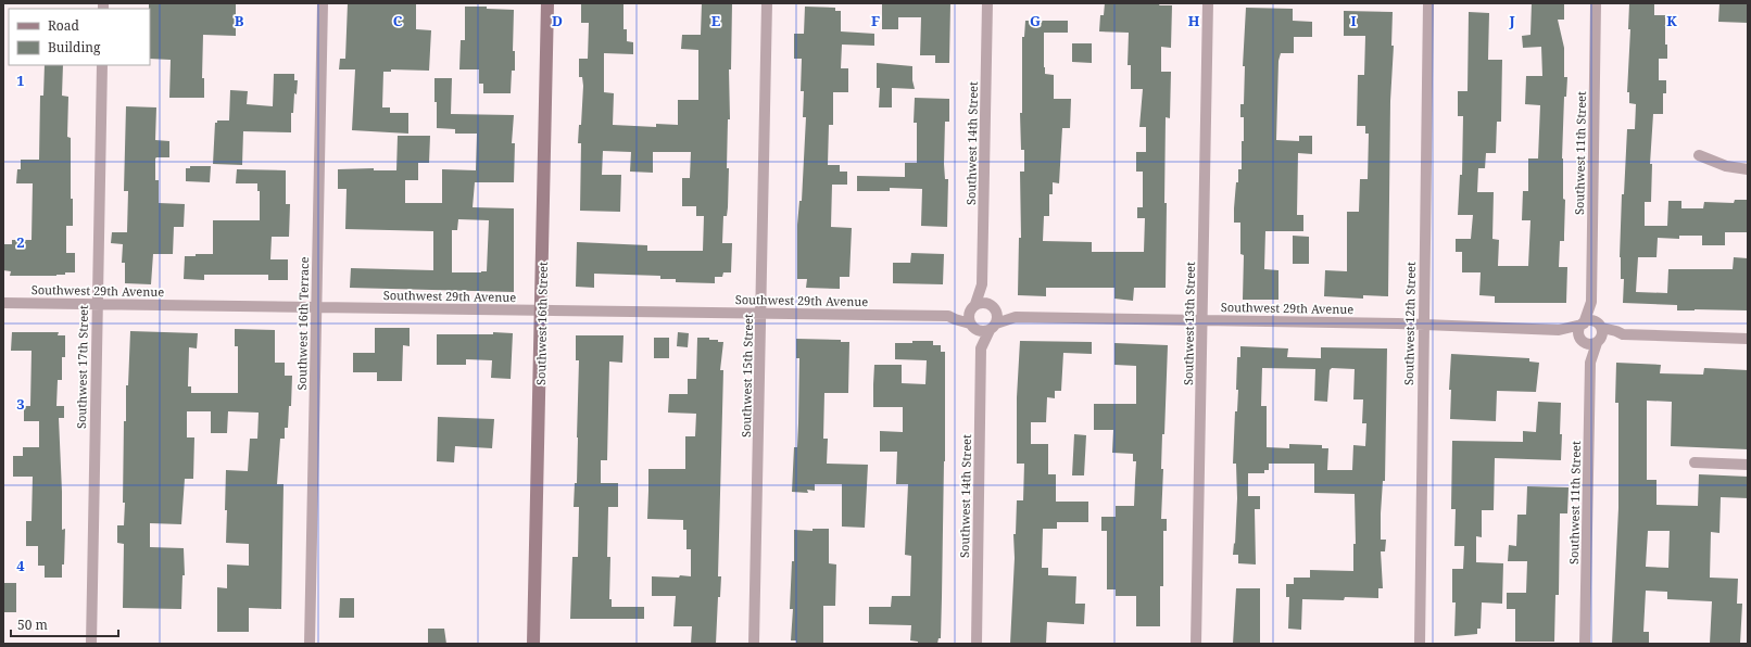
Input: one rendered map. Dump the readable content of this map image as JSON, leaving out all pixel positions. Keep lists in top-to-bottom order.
{
  "streets": {
    "street": [
      "Southwest 14th Street",
      "Southwest 11th Street",
      "Southwest 29th Avenue",
      "Southwest 16th Terrace",
      "Southwest 16th Street",
      "Southwest 13th Street",
      "Southwest 12th Street",
      "Southwest 17th Street",
      "Southwest 15th Street"
    ]
  },
  "crossings": [
    ["Southwest 14th Street", "Southwest 29th Avenue"],
    ["Southwest 11th Street", "Southwest 29th Avenue"],
    ["Southwest 29th Avenue", "Southwest 16th Terrace"],
    ["Southwest 29th Avenue", "Southwest 16th Street"],
    ["Southwest 29th Avenue", "Southwest 13th Street"],
    ["Southwest 29th Avenue", "Southwest 12th Street"],
    ["Southwest 29th Avenue", "Southwest 17th Street"],
    ["Southwest 29th Avenue", "Southwest 15th Street"]
  ],
  "legend": ["Road", "Building"],
  "scale_bar": "50 m",
  "grid": {
    "columns": [
      "B",
      "C",
      "D",
      "E",
      "F",
      "G",
      "H",
      "I",
      "J",
      "K"
    ],
    "rows": [
      "1",
      "2",
      "3",
      "4"
    ]
  }
}
